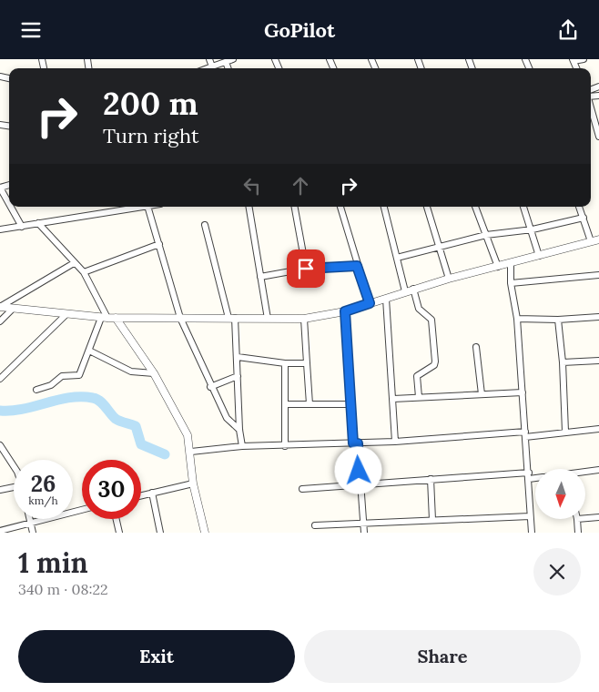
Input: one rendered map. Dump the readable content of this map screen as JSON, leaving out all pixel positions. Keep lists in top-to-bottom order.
{
  "north": "bottom",
  "page": {
    "header": "GoPilot",
    "turn": ["200 m", "Turn right"],
    "speed": "26 km/h",
    "limit": "30",
    "heading": ["1 min", "340 m · 08:22"],
    "buttons": ["Exit", "Share"]
  }
}
